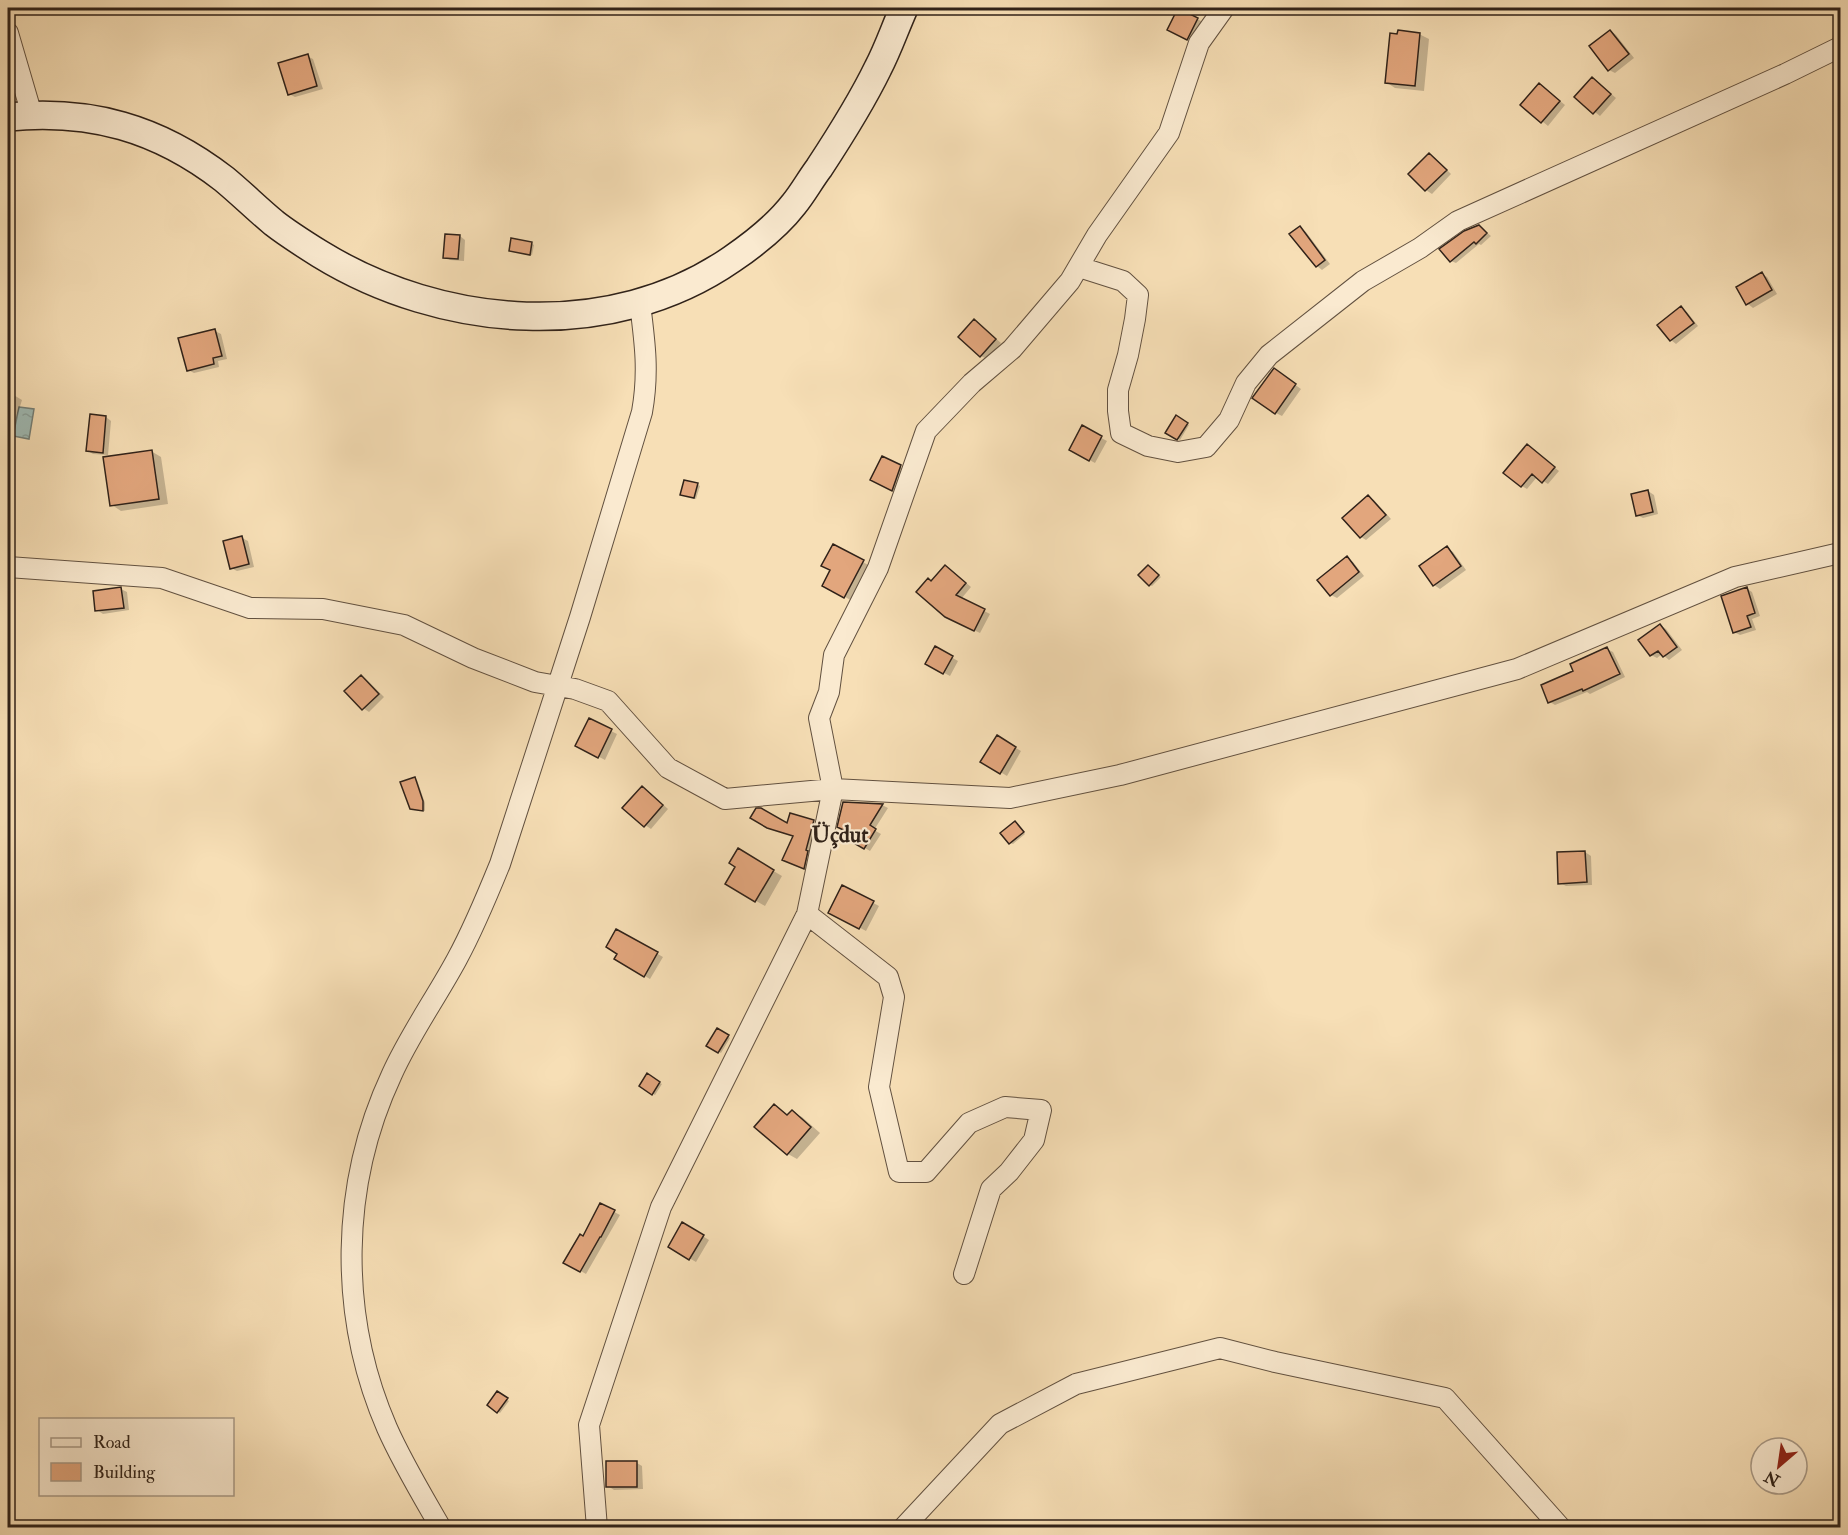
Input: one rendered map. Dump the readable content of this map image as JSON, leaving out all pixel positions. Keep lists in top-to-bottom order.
{
  "districts": ["Üçdut"],
  "legend": ["Road", "Building"],
  "north": "bottom left"
}
